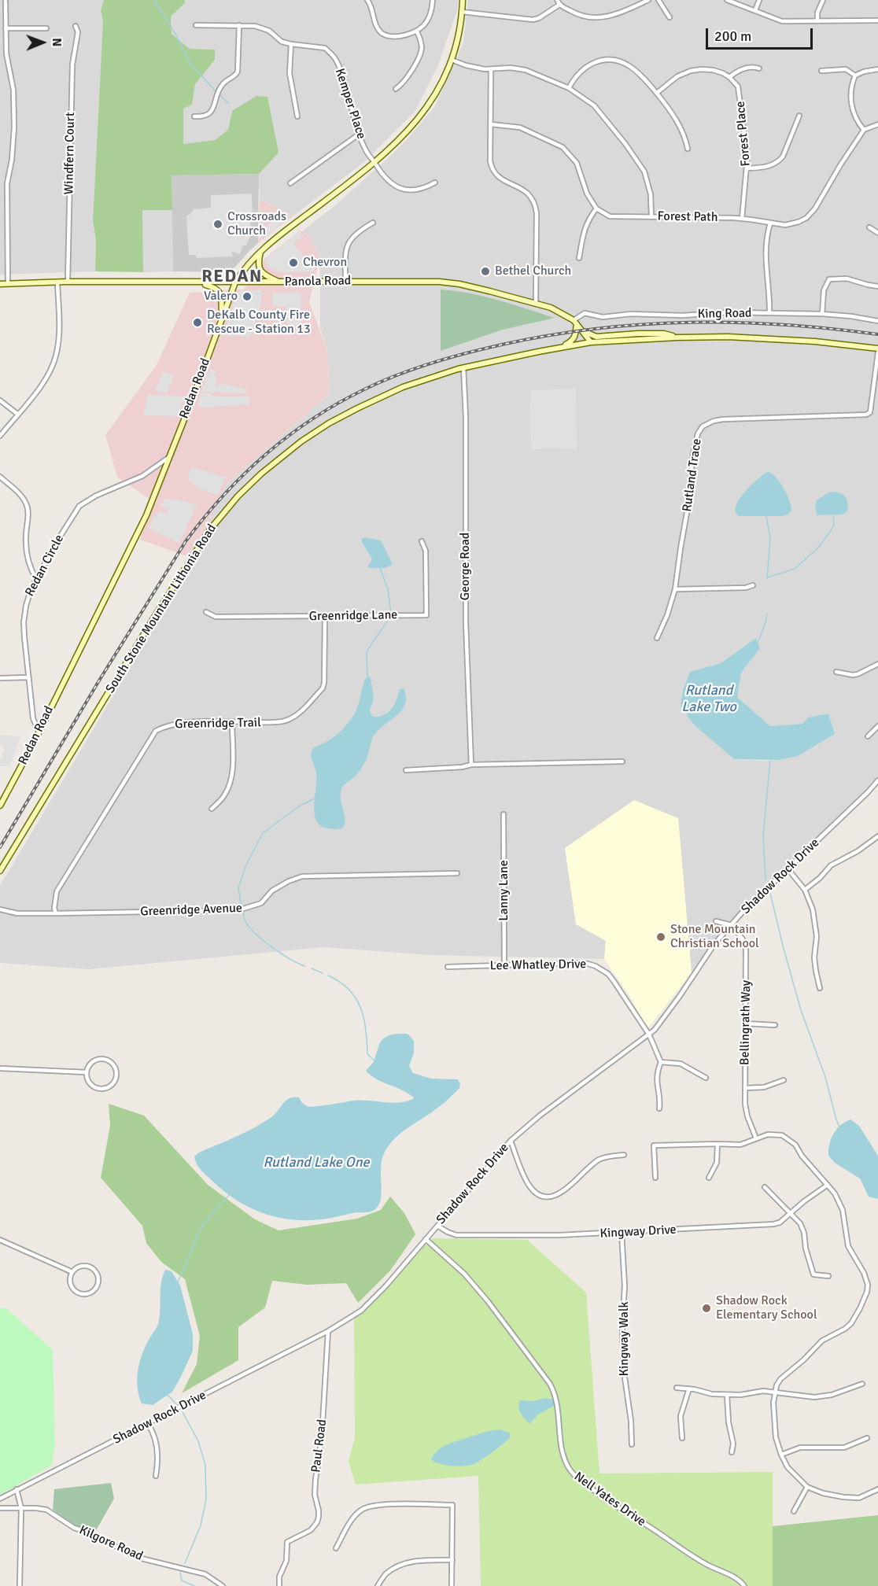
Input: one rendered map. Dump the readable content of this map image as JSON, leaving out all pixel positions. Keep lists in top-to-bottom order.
{
  "streets": {
    "main road": ["Panola Road", "Redan Road", "South Stone Mountain Lithonia Road"],
    "street": [
      "Kemper Place",
      "Forest Place",
      "Windfern Court",
      "Forest Path",
      "King Road",
      "Rutland Trace",
      "Redan Circle",
      "George Road",
      "Greenridge Lane",
      "Greenridge Trail",
      "Shadow Rock Drive",
      "Lanny Lane",
      "Greenridge Avenue",
      "Lee Whatley Drive",
      "Bellingrath Way",
      "Kingway Drive",
      "Kingway Walk",
      "Paul Road",
      "Nell Yates Drive",
      "Kilgore Road"
    ]
  },
  "crossings": [
    ["Kemper Place", "Redan Road"],
    ["Forest Place", "Forest Path"],
    ["Windfern Court", "Panola Road"],
    ["Panola Road", "King Road"],
    ["Panola Road", "Redan Road"],
    ["Panola Road", "South Stone Mountain Lithonia Road"],
    ["Redan Road", "Redan Circle"],
    ["George Road", "South Stone Mountain Lithonia Road"],
    ["Greenridge Lane", "Greenridge Trail"],
    ["Greenridge Trail", "Greenridge Avenue"],
    ["Shadow Rock Drive", "Lee Whatley Drive"],
    ["Shadow Rock Drive", "Bellingrath Way"],
    ["Shadow Rock Drive", "Kingway Drive"],
    ["Shadow Rock Drive", "Paul Road"],
    ["Shadow Rock Drive", "Nell Yates Drive"],
    ["Lanny Lane", "Lee Whatley Drive"],
    ["Kingway Drive", "Kingway Walk"]
  ],
  "districts": ["REDAN"],
  "water": ["Rutland Lake Two", "Rutland Lake One"],
  "places": [
    "Crossroads Church",
    "Chevron",
    "Bethel Church",
    "Valero",
    "DeKalb County Fire Rescue - Station 13",
    "Stone Mountain Christian School",
    "Shadow Rock Elementary School"
  ],
  "scale_bar": "200 m",
  "north": "right"
}
